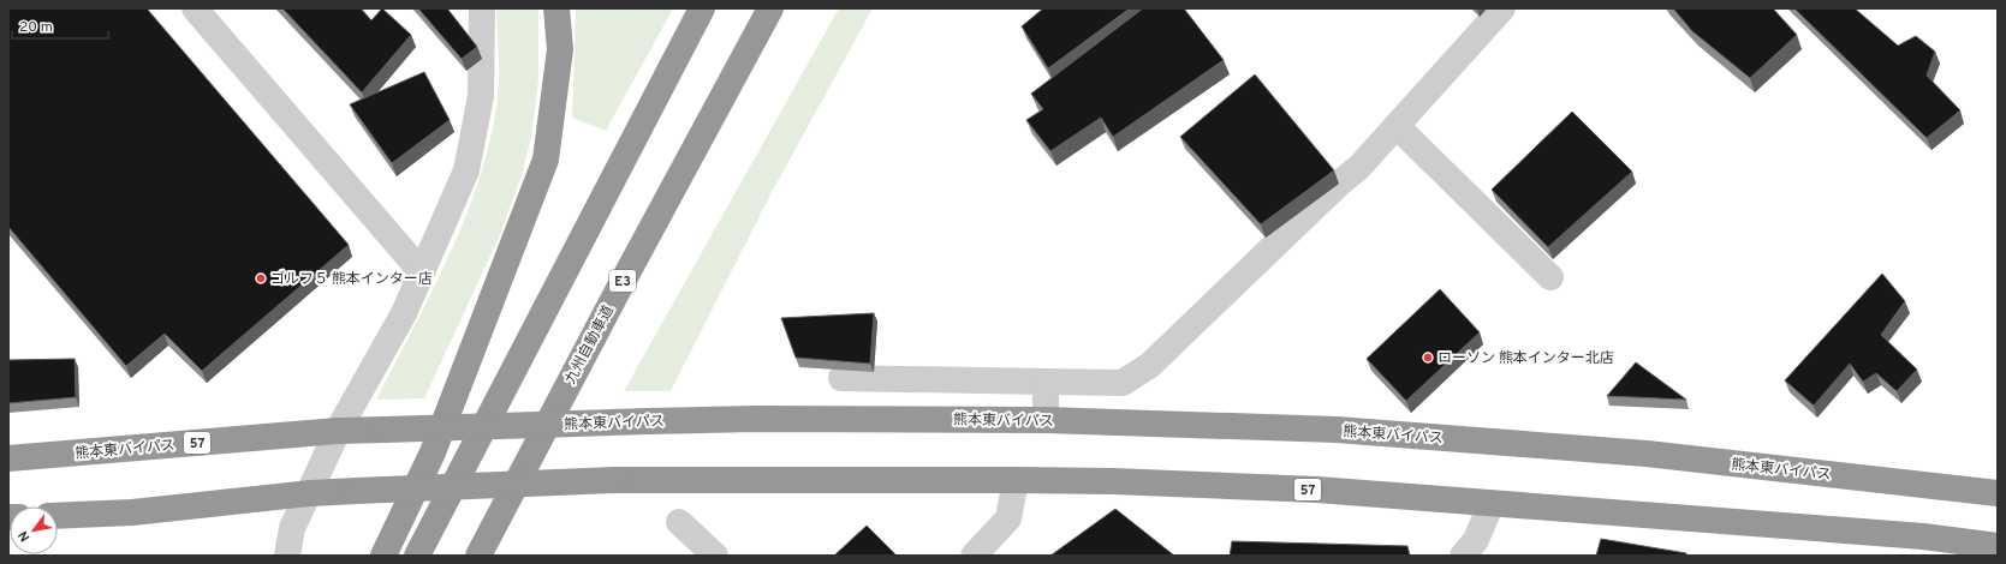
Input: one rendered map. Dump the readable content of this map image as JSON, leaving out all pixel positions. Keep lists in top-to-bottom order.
{
  "streets": {
    "highway": [
      "E3",
      "九州自動車道",
      "熊本東バイパス",
      "57"
    ]
  },
  "places": ["ゴルフ５ 熊本インター店", "ローソン 熊本インター北店"],
  "scale_bar": "20 m",
  "north": "bottom left"
}
